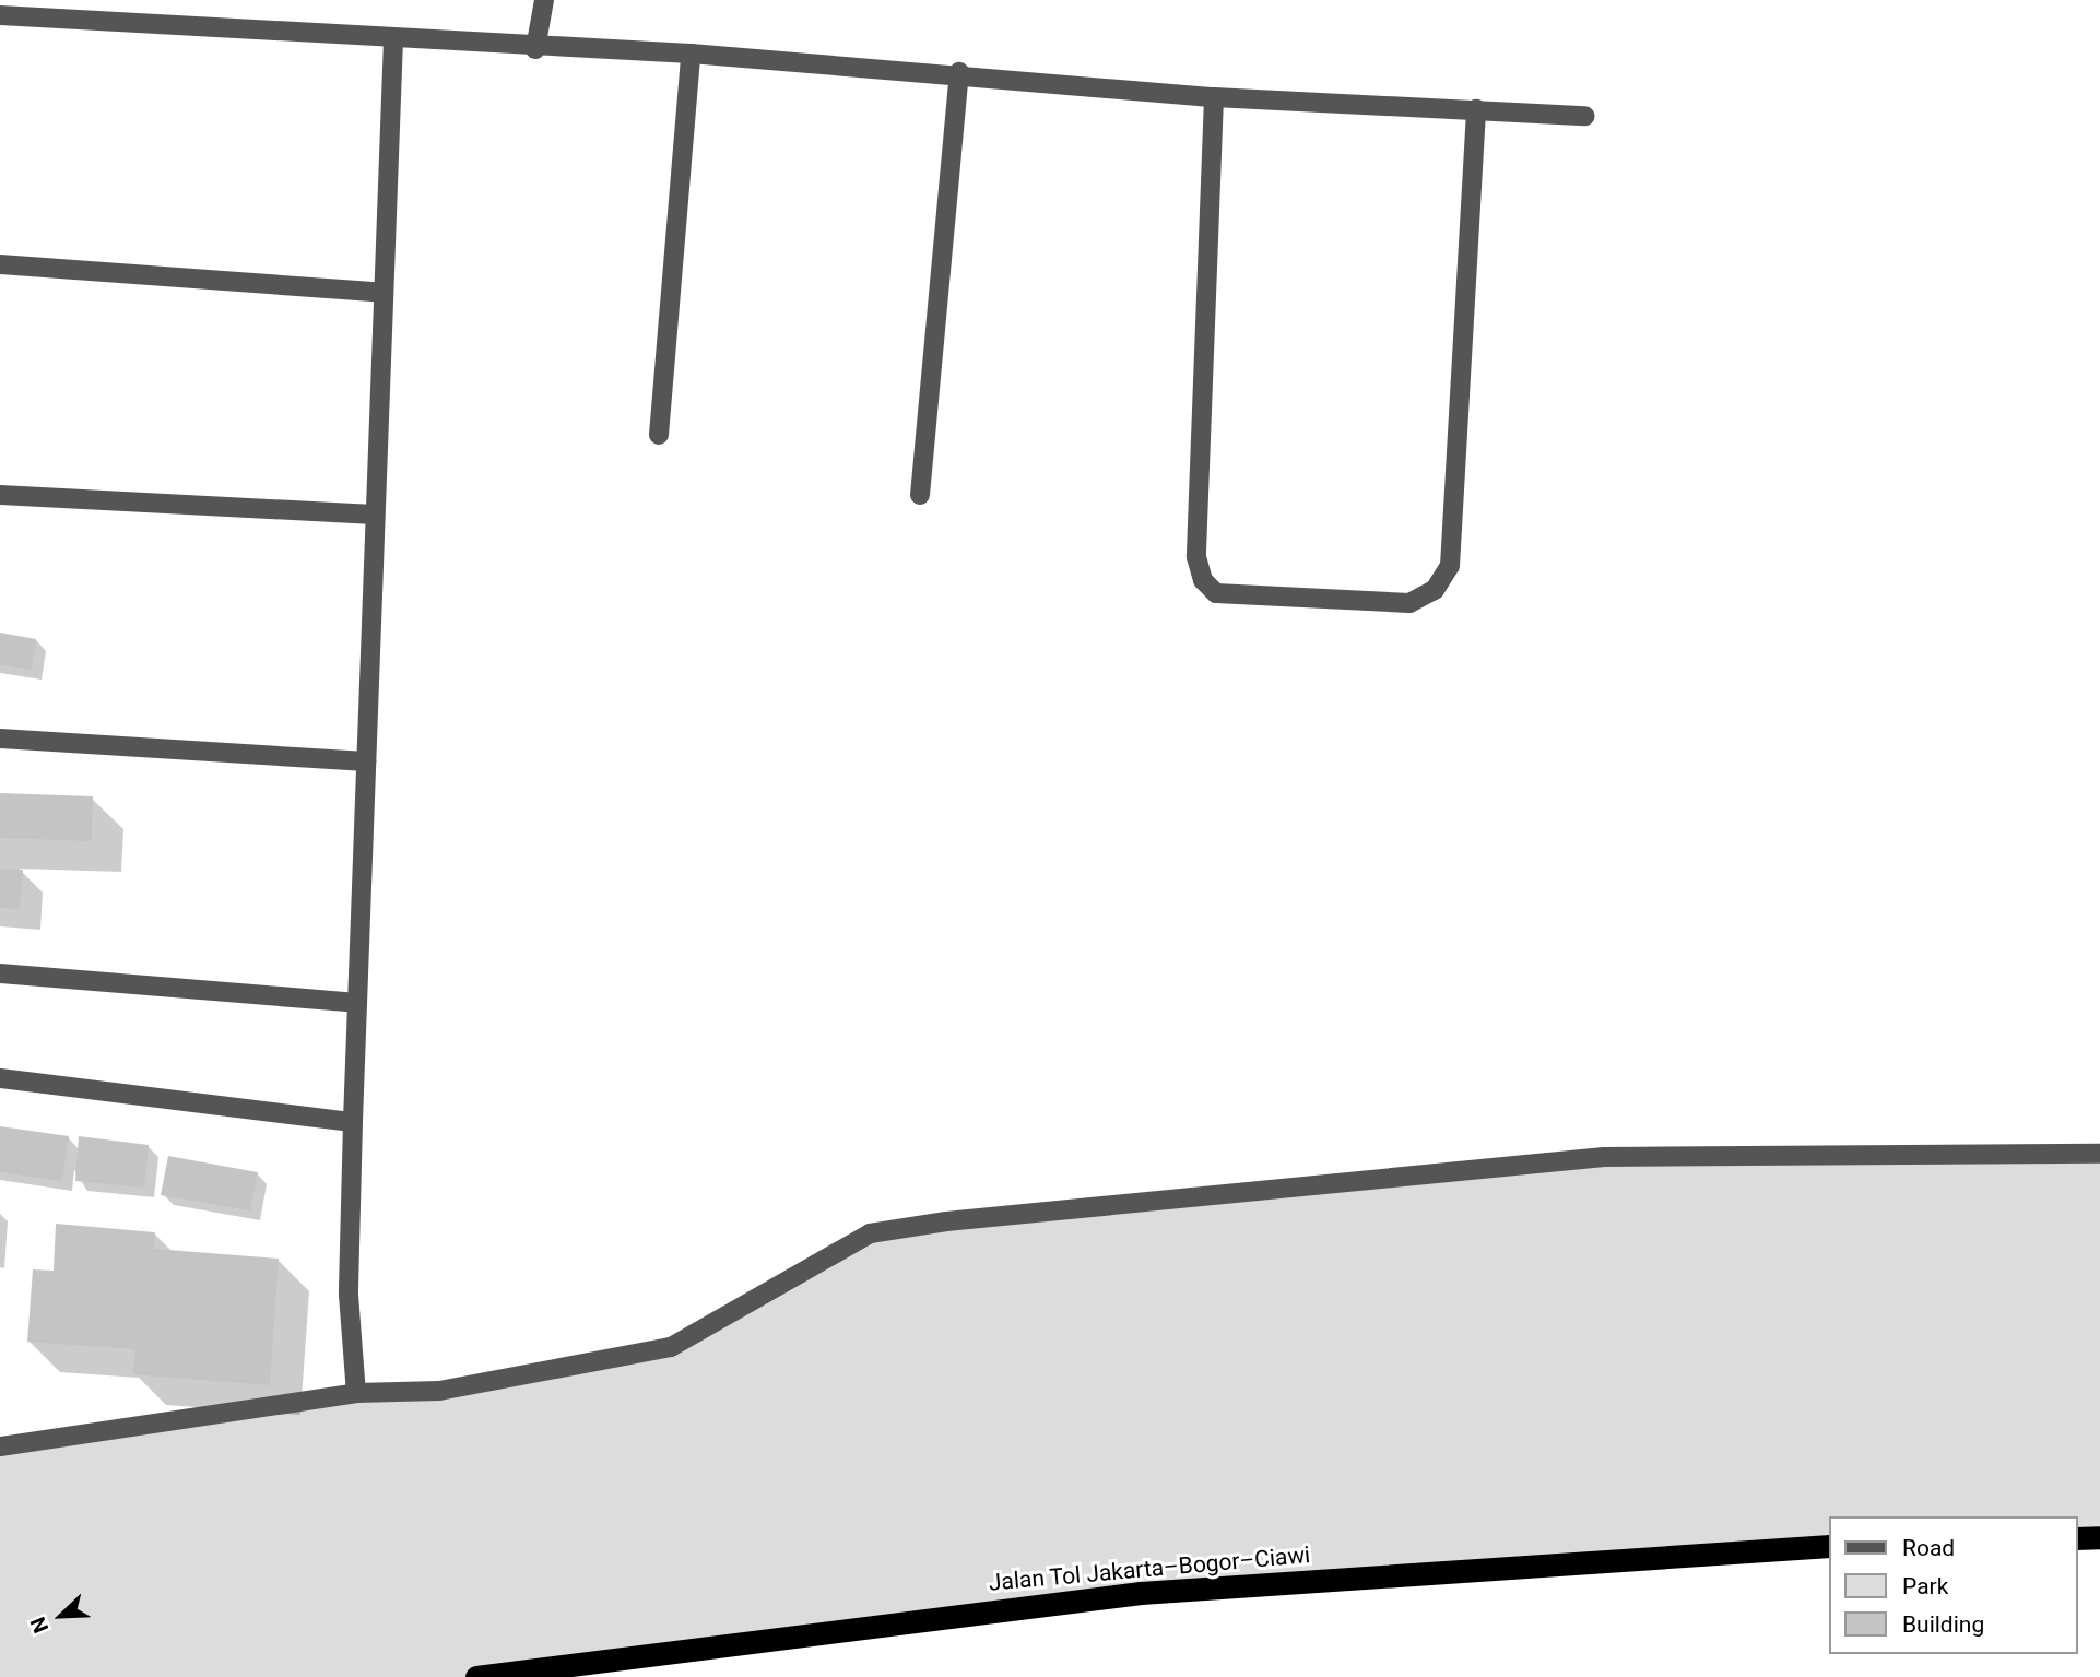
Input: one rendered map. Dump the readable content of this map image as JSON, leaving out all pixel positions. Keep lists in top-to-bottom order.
{
  "streets": {
    "highway": ["Jalan Tol Jakarta–Bogor–Ciawi"]
  },
  "legend": ["Road", "Park", "Building"],
  "north": "bottom left"
}
